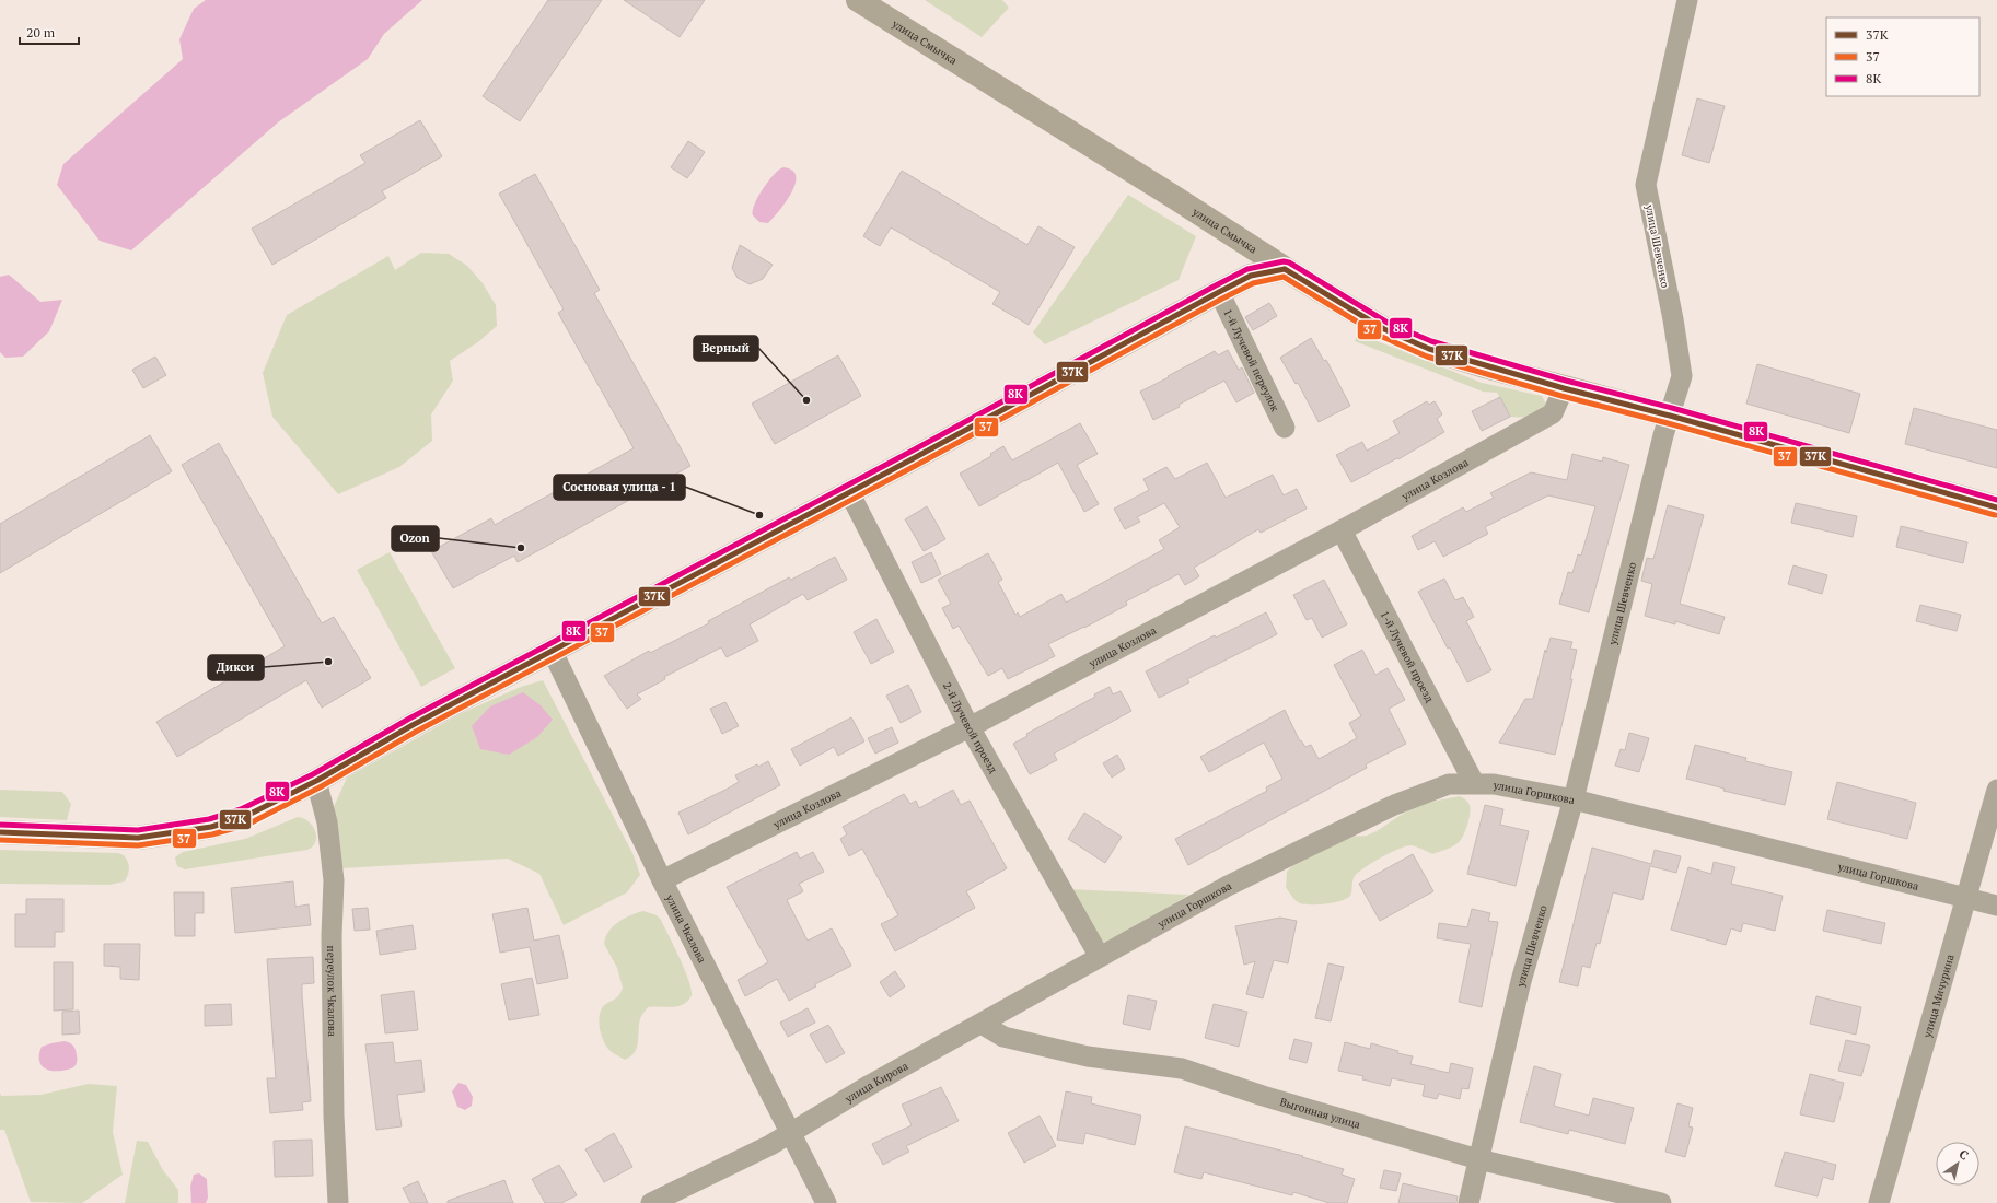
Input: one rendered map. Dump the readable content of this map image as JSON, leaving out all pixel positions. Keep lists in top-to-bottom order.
{
  "streets": {
    "street": [
      "улица Смычка",
      "улица Шевченко",
      "1-й Лучевой переулок",
      "улица Козлова",
      "1-й Лучевой проезд",
      "2-й Лучевой проезд",
      "улица Горшкова",
      "улица Чкалова",
      "переулок Чкалова",
      "улица Мичурина",
      "улица Кирова",
      "Выгонная улица"
    ]
  },
  "crossings": [
    ["улица Смычка", "улица Шевченко"],
    ["улица Смычка", "улица Козлова"],
    ["улица Шевченко", "улица Горшкова"],
    ["улица Шевченко", "Выгонная улица"],
    ["улица Козлова", "1-й Лучевой проезд"],
    ["улица Козлова", "2-й Лучевой проезд"],
    ["улица Козлова", "улица Чкалова"],
    ["1-й Лучевой проезд", "улица Горшкова"],
    ["2-й Лучевой проезд", "улица Горшкова"],
    ["2-й Лучевой проезд", "улица Кирова"],
    ["улица Горшкова", "улица Мичурина"],
    ["улица Горшкова", "улица Кирова"],
    ["улица Чкалова", "улица Кирова"],
    ["улица Кирова", "Выгонная улица"]
  ],
  "places": [
    "Верный",
    "Сосновая улица - 1",
    "Ozon",
    "Дикси"
  ],
  "lines": ["transit line 8К", "transit line 37К", "transit line 37"],
  "legend": ["37К", "37", "8К"],
  "scale_bar": "20 m",
  "north": "top right"
}
